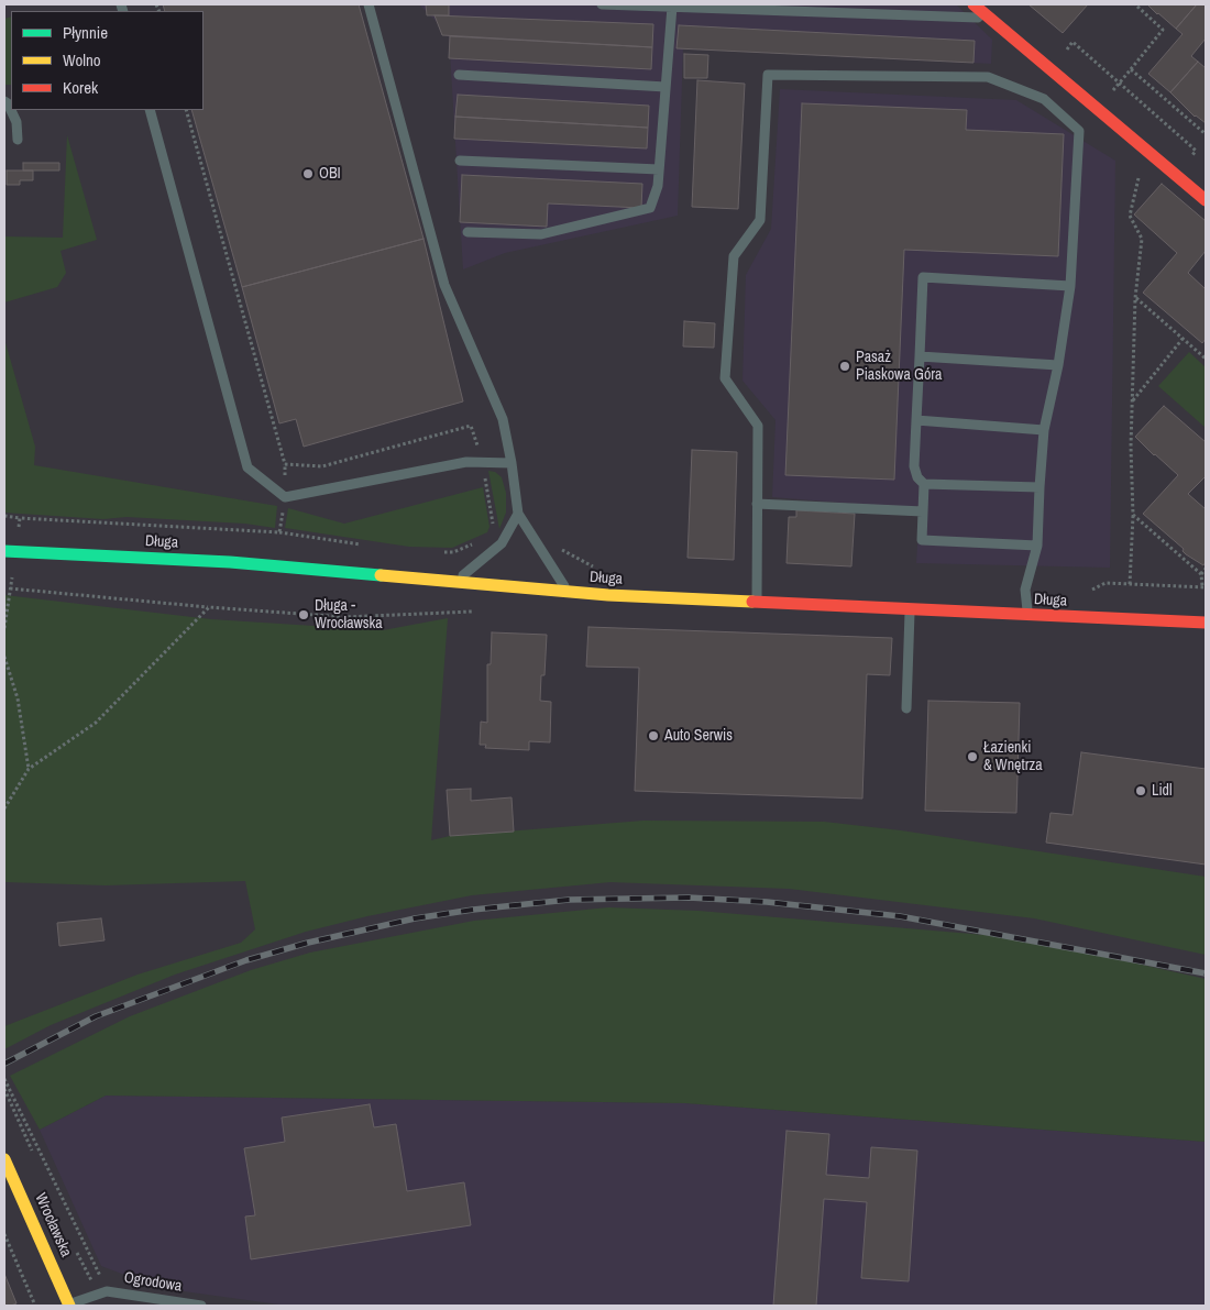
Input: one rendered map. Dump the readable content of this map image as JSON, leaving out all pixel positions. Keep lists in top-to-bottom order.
{
  "streets": {
    "street": ["Długa", "Wrocławska"],
    "lane": ["Ogrodowa"]
  },
  "crossings": [
    ["Wrocławska", "Ogrodowa"]
  ],
  "places": [
    "OBI",
    "Pasaż Piaskowa Góra",
    "Długa - Wrocławska",
    "Auto Serwis",
    "Łazienki & Wnętrza",
    "Lidl"
  ],
  "legend": ["Płynnie", "Wolno", "Korek"]
}
